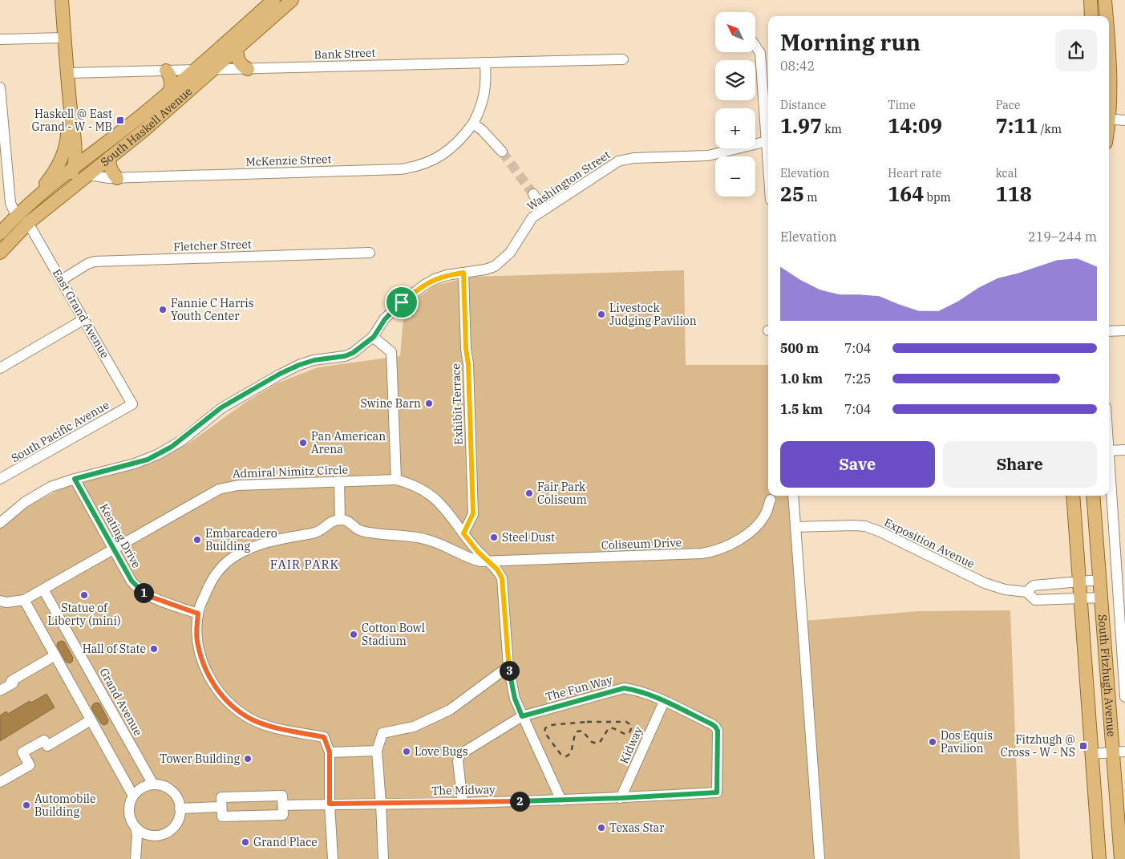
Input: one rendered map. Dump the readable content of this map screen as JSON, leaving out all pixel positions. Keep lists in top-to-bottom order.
{
  "streets": {
    "main road": ["South Haskell Avenue", "South Fitzhugh Avenue"],
    "street": [
      "Bank Street",
      "McKenzie Street",
      "Washington Street",
      "Fletcher Street",
      "East Grand Avenue",
      "Exhibit Terrace",
      "South Pacific Avenue",
      "Admiral Nimitz Circle",
      "Keating Drive",
      "Exposition Avenue",
      "Coliseum Drive",
      "The Fun Way",
      "Grand Avenue",
      "Kidway",
      "The Midway"
    ]
  },
  "crossings": [
    ["Bank Street", "South Haskell Avenue"],
    ["Bank Street", "McKenzie Street"],
    ["South Haskell Avenue", "McKenzie Street"],
    ["South Haskell Avenue", "East Grand Avenue"],
    ["Washington Street", "Exhibit Terrace"],
    ["Washington Street", "Keating Drive"],
    ["Fletcher Street", "East Grand Avenue"],
    ["East Grand Avenue", "South Pacific Avenue"],
    ["Admiral Nimitz Circle", "Keating Drive"],
    ["Admiral Nimitz Circle", "Grand Avenue"],
    ["Exposition Avenue", "South Fitzhugh Avenue"],
    ["The Fun Way", "Kidway"],
    ["The Fun Way", "The Midway"],
    ["Kidway", "The Midway"]
  ],
  "districts": ["FAIR PARK"],
  "places": {
    "transit": ["Haskell @ East Grand - W - MB", "Fitzhugh @ Cross - W - NS"],
    "other": [
      "Fannie C Harris Youth Center",
      "Livestock Judging Pavilion",
      "Swine Barn",
      "Pan American Arena",
      "Fair Park Coliseum",
      "Steel Dust",
      "Embarcadero Building",
      "Statue of Liberty (mini)",
      "Cotton Bowl Stadium",
      "Hall of State",
      "Dos Equis Pavilion",
      "Love Bugs",
      "Tower Building",
      "Automobile Building",
      "Texas Star",
      "Grand Place"
    ]
  },
  "north": "top left",
  "page": {
    "map_buttons": ["+", "−"],
    "heading": ["Morning run", "08:42"],
    "stats": [
      ["Distance", "1.97 km"],
      ["Time", "14:09"],
      ["Pace", "7:11 /km"],
      ["Elevation", "25 m"],
      ["Heart rate", "164 bpm"],
      ["kcal", "118"]
    ],
    "chart": ["Elevation", "219–244 m"],
    "list": [
      {
        "name": "500 m",
        "note": "7:04"
      },
      {
        "name": "1.0 km",
        "note": "7:25"
      },
      {
        "name": "1.5 km",
        "note": "7:04"
      }
    ],
    "buttons": ["Save", "Share"],
    "pins": ["1", "3", "2"]
  }
}
